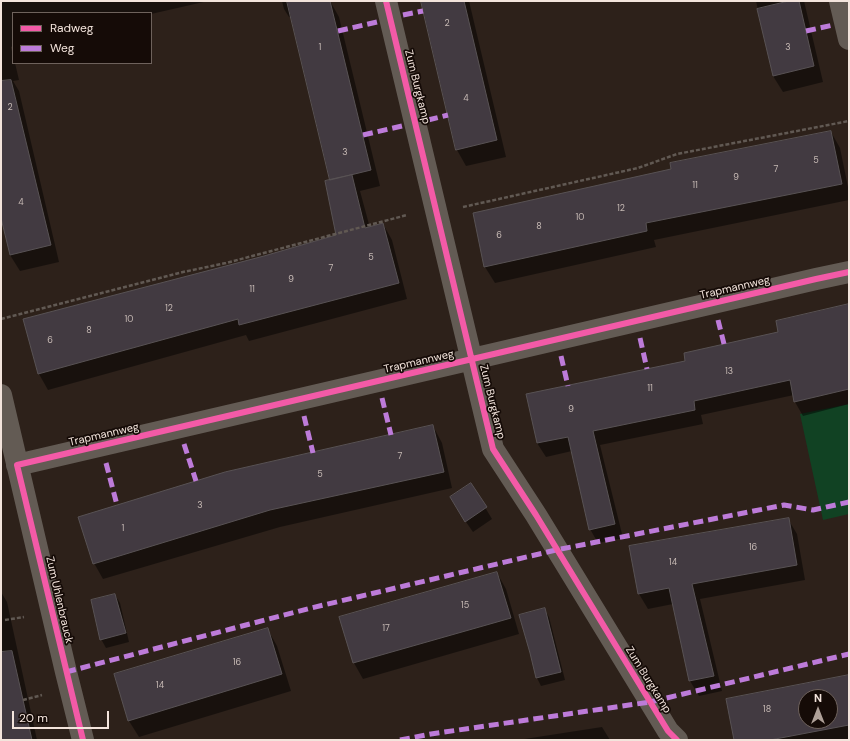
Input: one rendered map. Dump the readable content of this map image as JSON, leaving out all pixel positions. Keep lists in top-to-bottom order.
{
  "streets": {
    "street": ["Zum Burgkamp", "Trapmannweg", "Zum Uhlenbrauck"]
  },
  "crossings": [
    ["Zum Burgkamp", "Trapmannweg"],
    ["Trapmannweg", "Zum Uhlenbrauck"]
  ],
  "house_numbers": [
    "2",
    "1",
    "3",
    "4",
    "2",
    "3",
    "5",
    "7",
    "9",
    "11",
    "4",
    "12",
    "10",
    "8",
    "6",
    "5",
    "7",
    "9",
    "11",
    "12",
    "10",
    "8",
    "6",
    "13",
    "11",
    "9",
    "7",
    "5",
    "3",
    "1",
    "16",
    "14",
    "15",
    "17",
    "16",
    "14",
    "18"
  ],
  "legend": ["Radweg", "Weg"],
  "scale_bar": "20 m",
  "north": "top"
}
